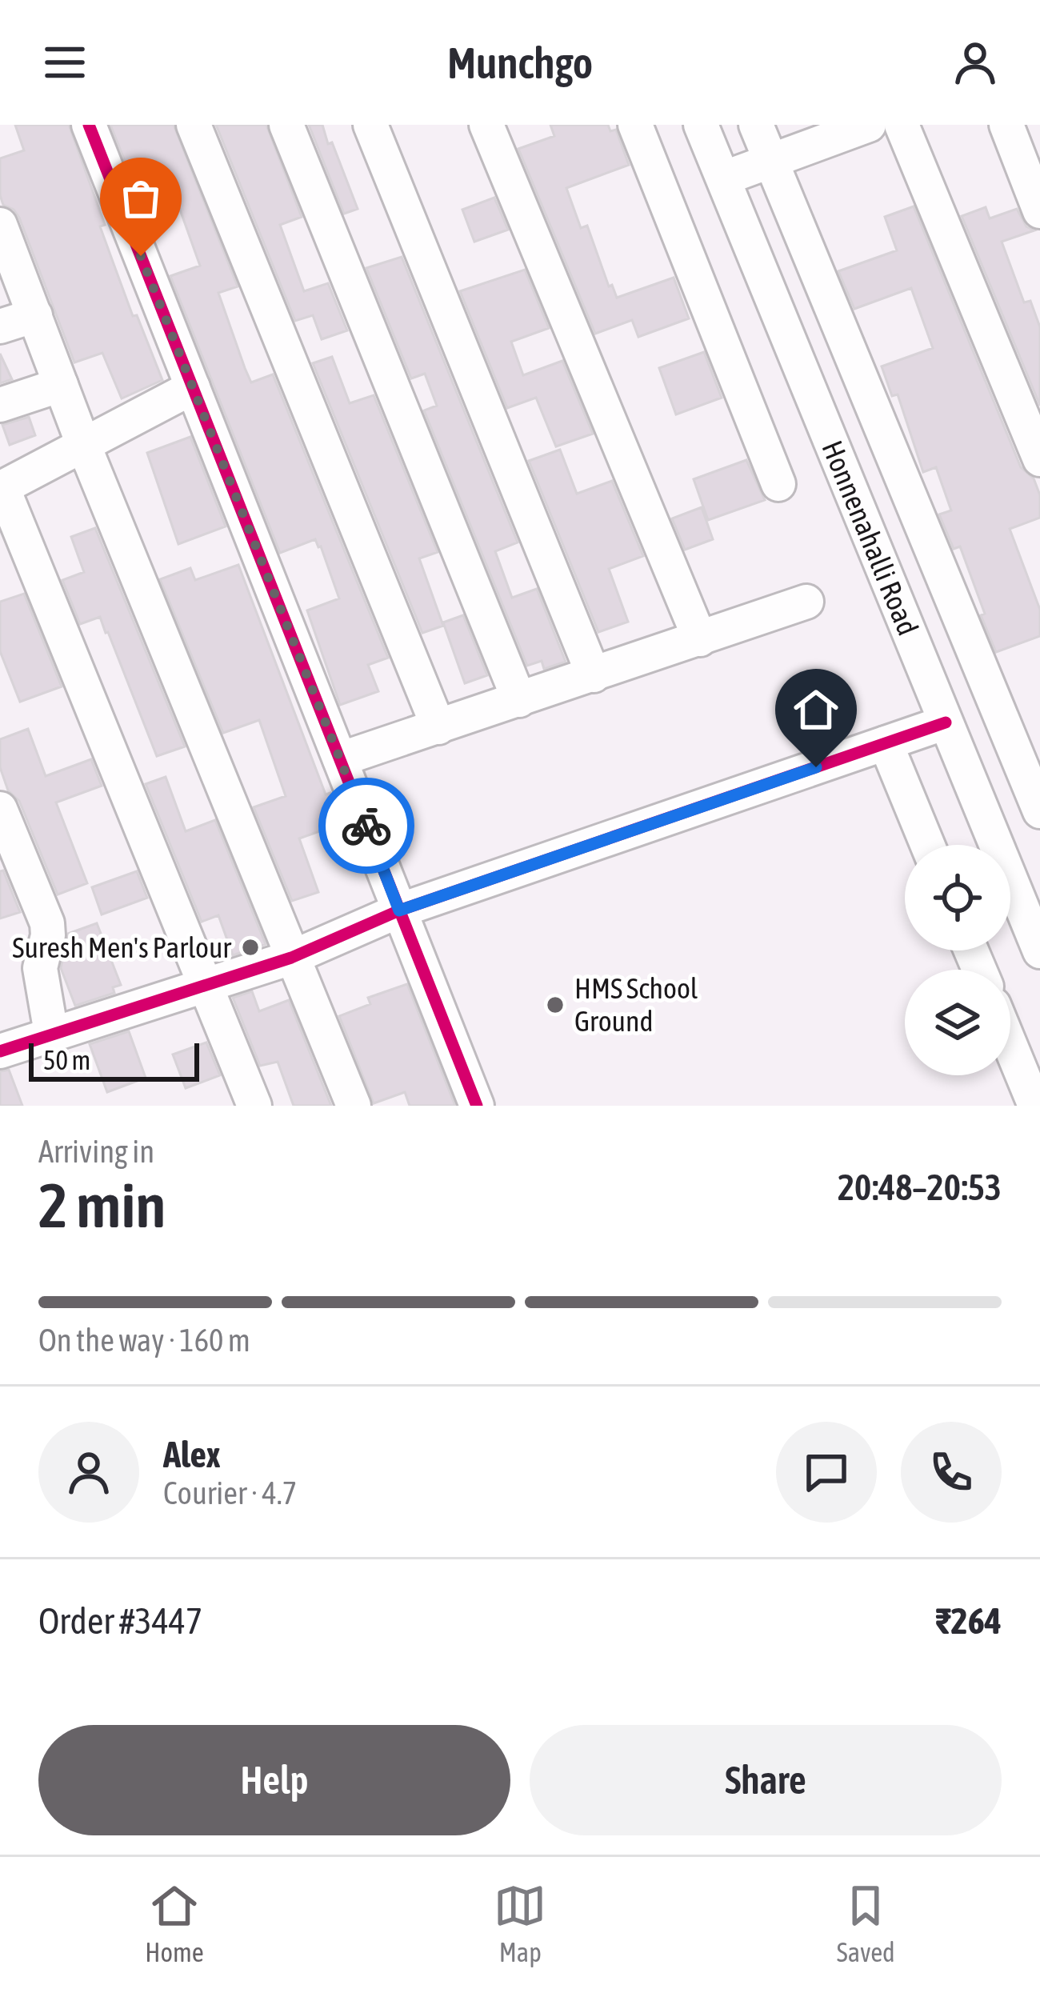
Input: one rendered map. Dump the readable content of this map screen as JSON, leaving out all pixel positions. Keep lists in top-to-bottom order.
{
  "streets": {
    "street": ["Honnenahalli Road"]
  },
  "places": ["Suresh Men's Parlour", "HMS School Ground"],
  "scale_bar": "50 m",
  "page": {
    "header": "Munchgo",
    "scale": "50 m",
    "heading": ["2 min", "Arriving in", "20:48–20:53"],
    "panel": [
      "Alex",
      "Courier · 4.7",
      "Order #3447",
      "₹264"
    ],
    "bar": "On the way · 160 m",
    "buttons": ["Help", "Share"],
    "tabs": ["Home", "Map", "Saved"]
  }
}
